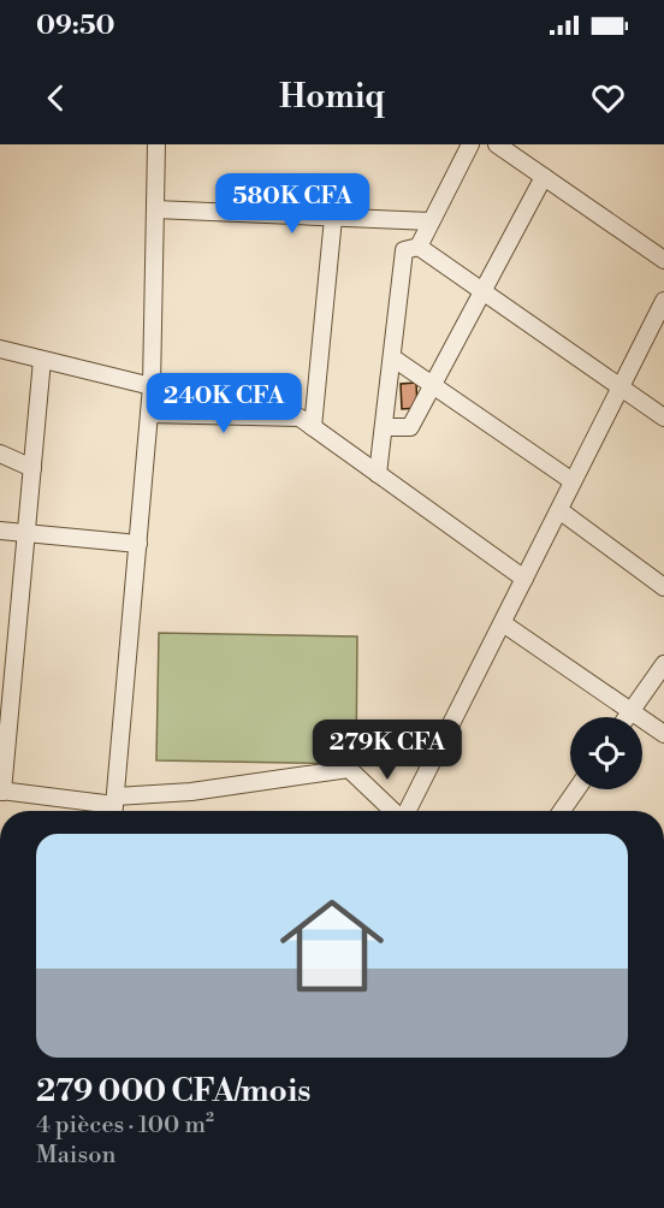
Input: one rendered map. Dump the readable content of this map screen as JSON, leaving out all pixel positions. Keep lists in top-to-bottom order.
{
  "page": {
    "status": "09:50",
    "header": "Homiq",
    "price": ["580K CFA", "240K CFA", "279K CFA"],
    "list": [
      {
        "name": "279 000 CFA/mois",
        "note": "4 pièces · 100 m² · Maison"
      }
    ]
  }
}
